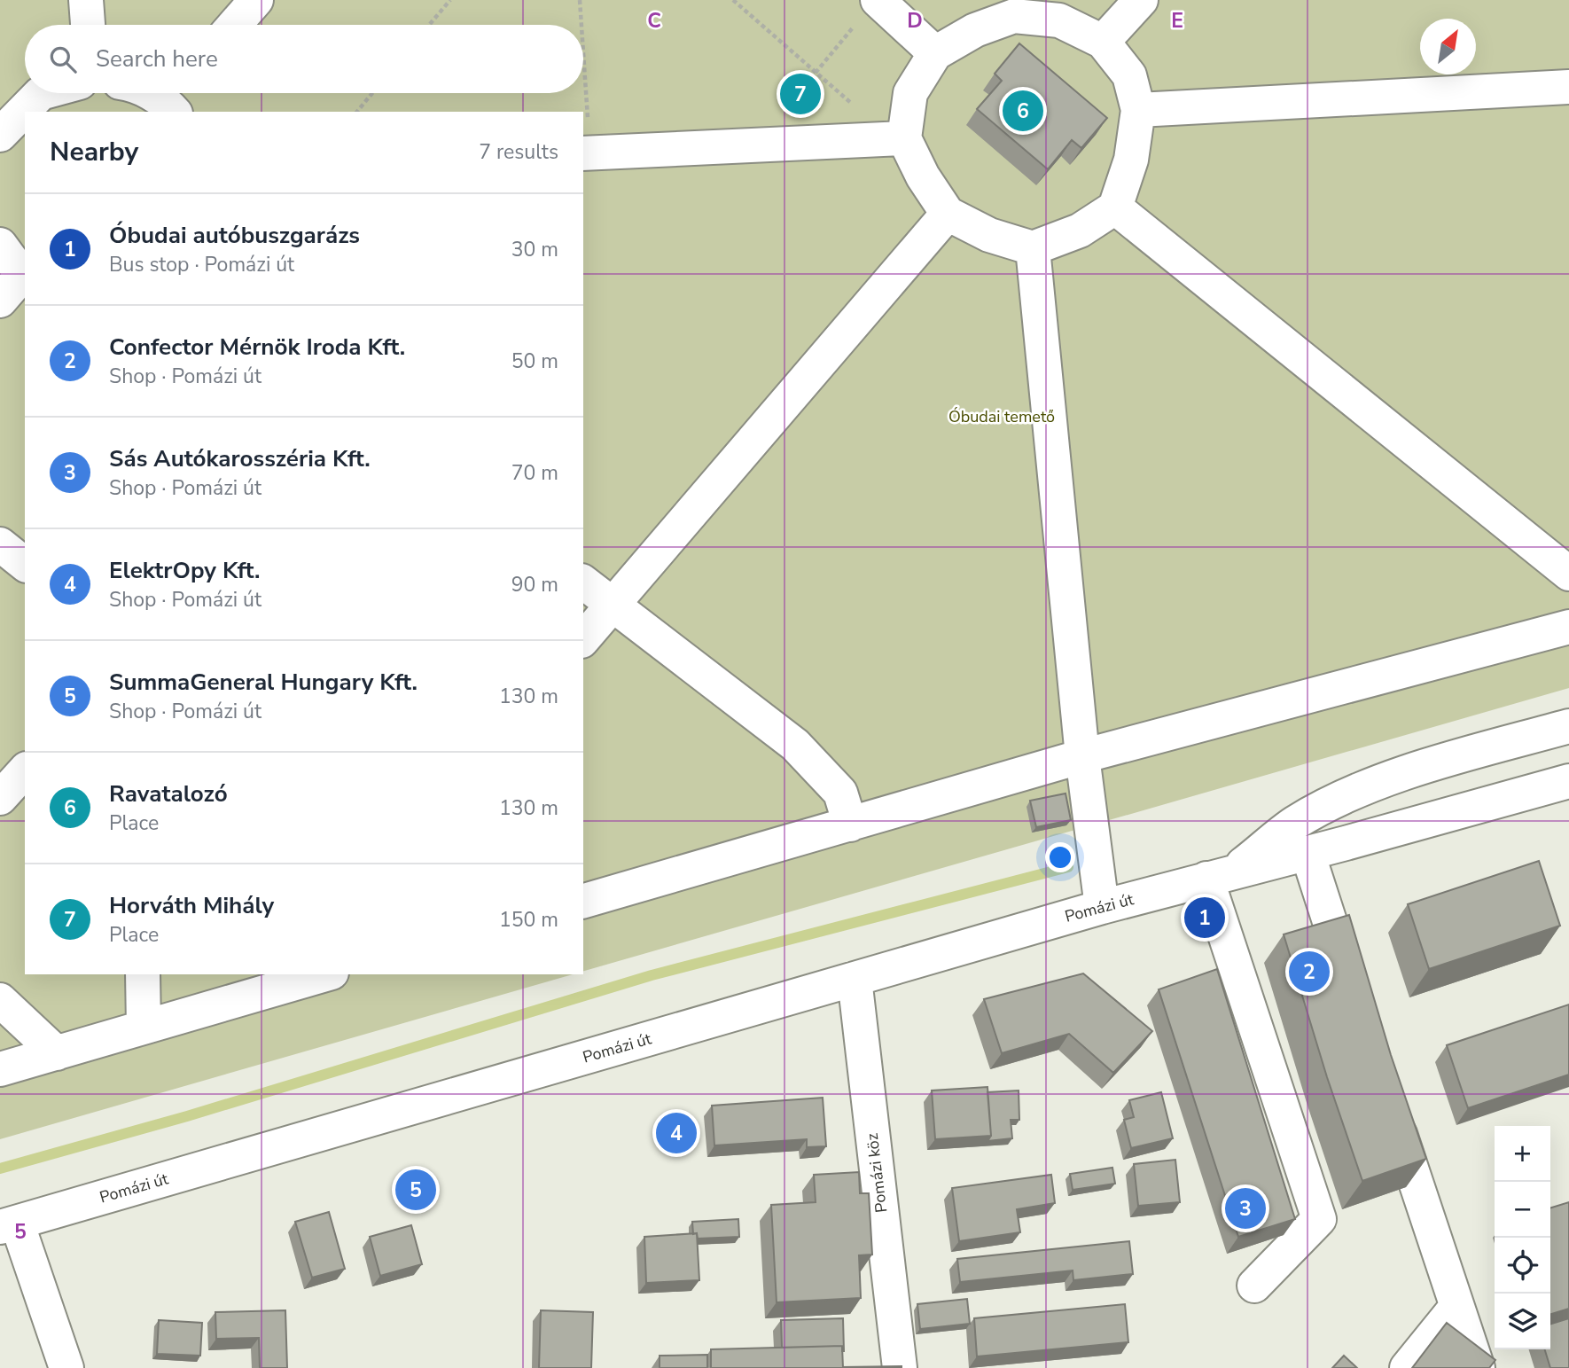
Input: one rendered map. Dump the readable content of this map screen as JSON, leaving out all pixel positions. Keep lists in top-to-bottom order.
{
  "streets": {
    "street": ["Pomázi út", "Pomázi köz"]
  },
  "crossings": [
    ["Pomázi út", "Pomázi köz"]
  ],
  "parks": ["Óbudai temető"],
  "north": "top right",
  "page": {
    "search": "Search here",
    "pins": [
      "7",
      "6",
      "1",
      "2",
      "4",
      "5",
      "3"
    ],
    "heading": ["Nearby", "7 results"],
    "list": [
      {
        "mark": "1",
        "name": "Óbudai autóbuszgarázs",
        "note": "Bus stop · Pomázi út",
        "value": "30 m"
      },
      {
        "mark": "2",
        "name": "Confector Mérnök Iroda Kft.",
        "note": "Shop · Pomázi út",
        "value": "50 m"
      },
      {
        "mark": "3",
        "name": "Sás Autókarosszéria Kft.",
        "note": "Shop · Pomázi út",
        "value": "70 m"
      },
      {
        "mark": "4",
        "name": "ElektrOpy Kft.",
        "note": "Shop · Pomázi út",
        "value": "90 m"
      },
      {
        "mark": "5",
        "name": "SummaGeneral Hungary Kft.",
        "note": "Shop · Pomázi út",
        "value": "130 m"
      },
      {
        "mark": "6",
        "name": "Ravatalozó",
        "note": "Place",
        "value": "130 m"
      },
      {
        "mark": "7",
        "name": "Horváth Mihály",
        "note": "Place",
        "value": "150 m"
      }
    ],
    "map_buttons": ["+", "−"]
  },
  "grid": {
    "columns": ["C", "D", "E"],
    "rows": ["5"]
  }
}
